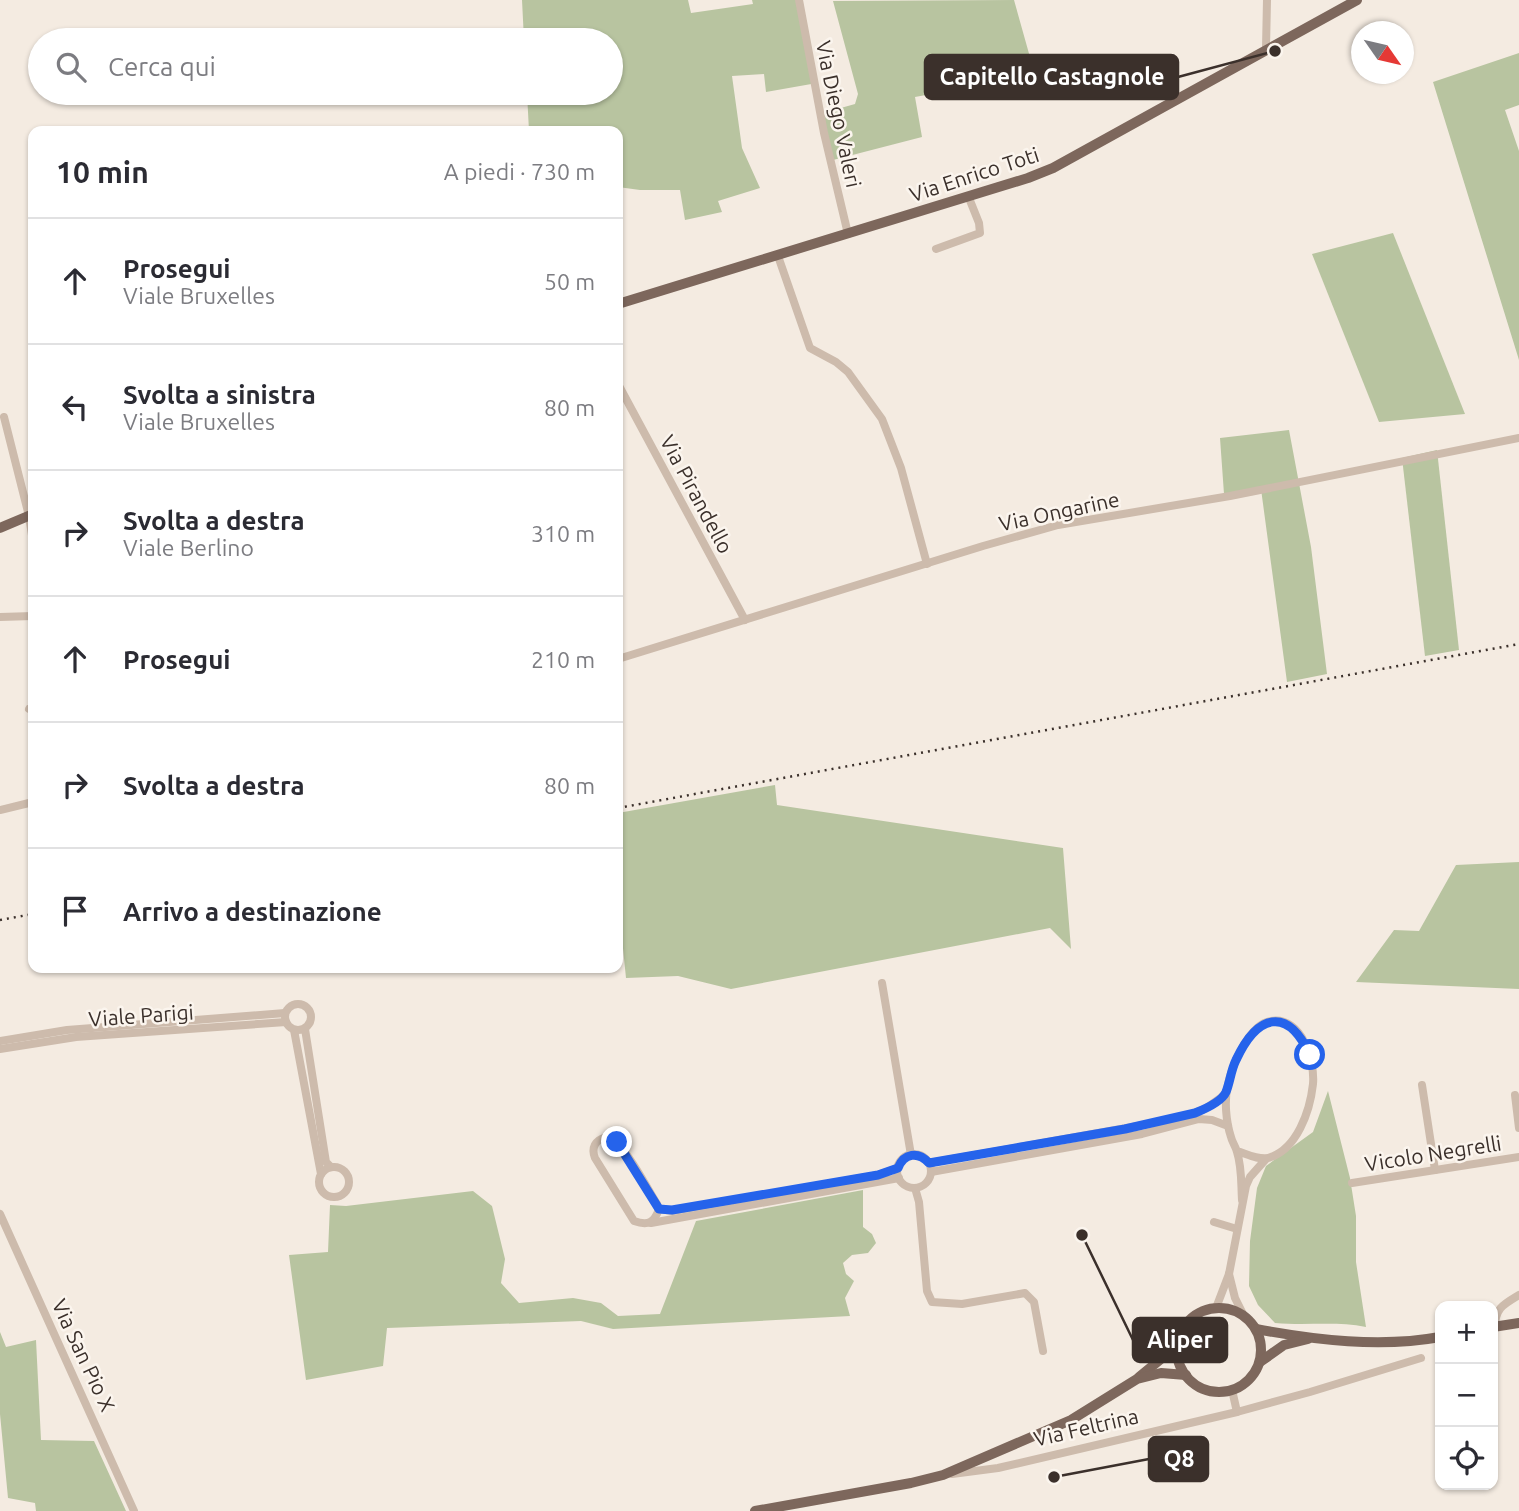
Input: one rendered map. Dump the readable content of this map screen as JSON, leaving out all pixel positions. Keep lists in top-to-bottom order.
{
  "streets": {
    "main road": ["Via Enrico Toti", "Via Feltrina"],
    "street": [
      "Via Diego Valeri",
      "Via Pirandello",
      "Via Ongarine",
      "Viale Parigi",
      "Vicolo Negrelli",
      "Via San Pio X"
    ]
  },
  "crossings": [
    ["Via Diego Valeri", "Via Enrico Toti"],
    ["Via Pirandello", "Via Ongarine"]
  ],
  "places": ["Capitello Castagnole", "Aliper", "Q8"],
  "north": "bottom right",
  "page": {
    "search": "Cerca qui",
    "heading": ["10 min", "A piedi · 730 m"],
    "list": [
      ["Prosegui", "Viale Bruxelles", "50 m"],
      ["Svolta a sinistra", "Viale Bruxelles", "80 m"],
      ["Svolta a destra", "Viale Berlino", "310 m"],
      ["Prosegui", "210 m"],
      ["Svolta a destra", "80 m"],
      "Arrivo a destinazione"
    ],
    "map_buttons": ["+", "−"]
  }
}
